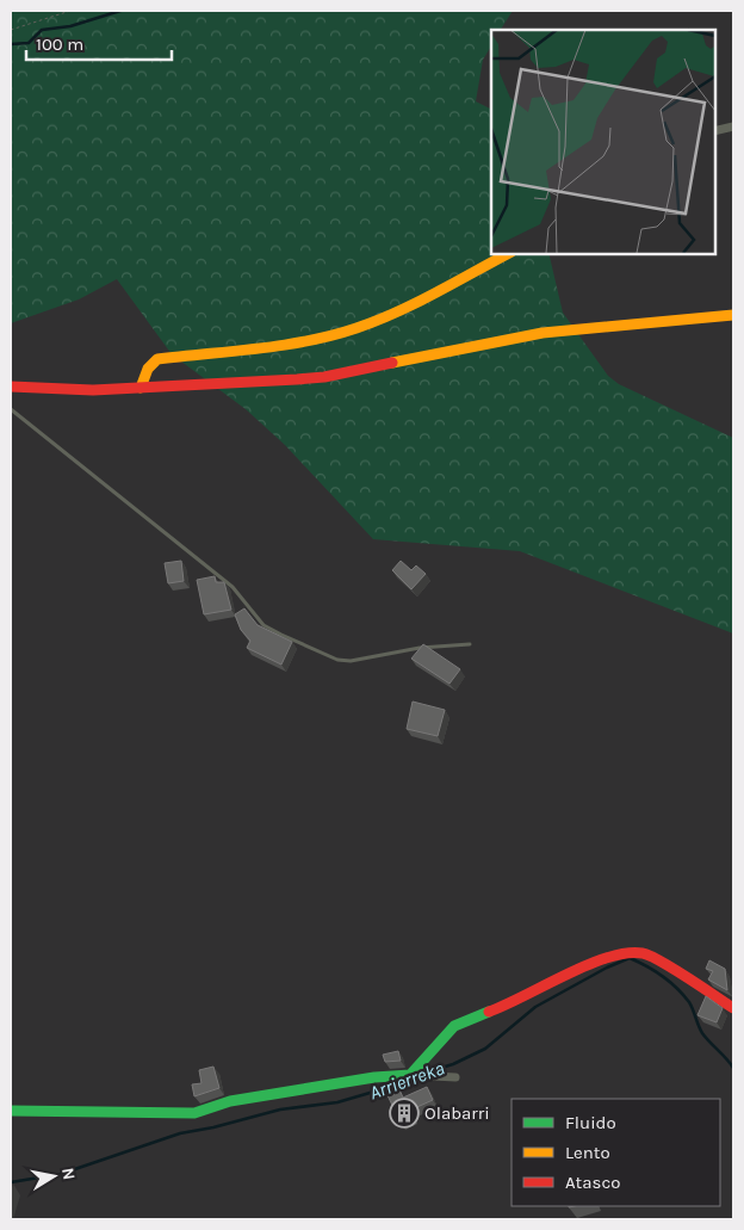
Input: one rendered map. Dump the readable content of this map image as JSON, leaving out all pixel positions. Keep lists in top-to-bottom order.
{
  "water": ["Arrierreka"],
  "places": {
    "building": ["Olabarri"]
  },
  "legend": ["Fluido", "Lento", "Atasco"],
  "scale_bar": "100 m",
  "north": "right"
}
